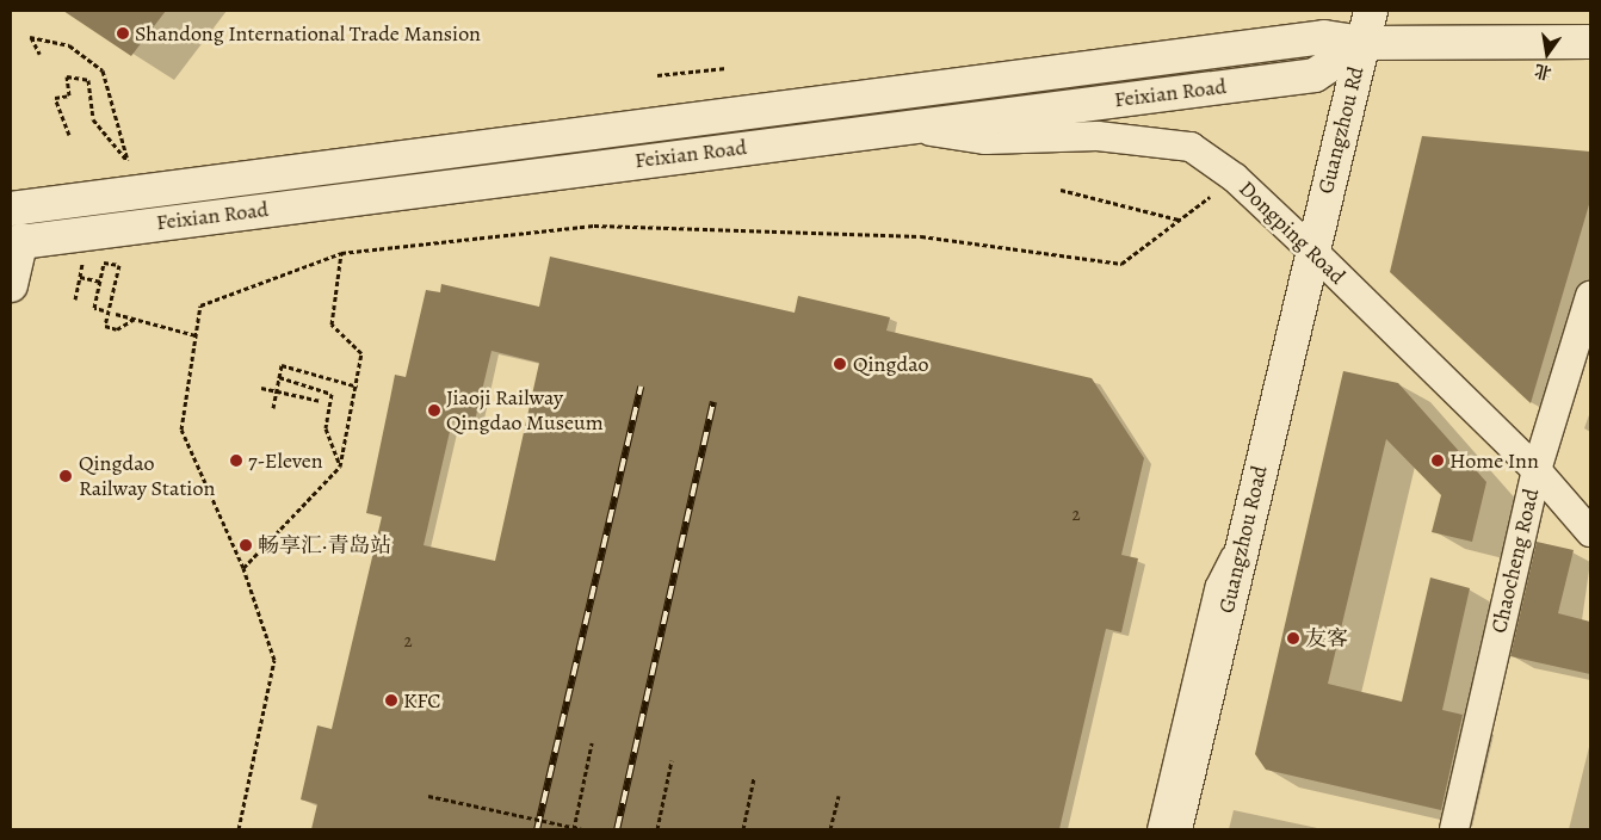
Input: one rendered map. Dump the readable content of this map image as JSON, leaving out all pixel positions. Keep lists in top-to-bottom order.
{
  "streets": {
    "main road": ["Feixian Road", "Guangzhou Rd", "Guangzhou Road"],
    "street": ["Dongping Road", "Chaocheng Road"]
  },
  "crossings": [
    ["Feixian Road", "Guangzhou Rd"],
    ["Feixian Road", "Dongping Road"],
    ["Guangzhou Rd", "Dongping Road"],
    ["Guangzhou Rd", "Guangzhou Road"],
    ["Dongping Road", "Guangzhou Road"],
    ["Dongping Road", "Chaocheng Road"]
  ],
  "places": [
    "Shandong International Trade Mansion",
    "Qingdao",
    "Jiaoji Railway Qingdao Museum",
    "7-Eleven",
    "Home Inn",
    "Qingdao Railway Station",
    "畅享汇·青岛站",
    "友客",
    "KFC"
  ],
  "house_numbers": ["2", "2"],
  "north": "bottom"
}
